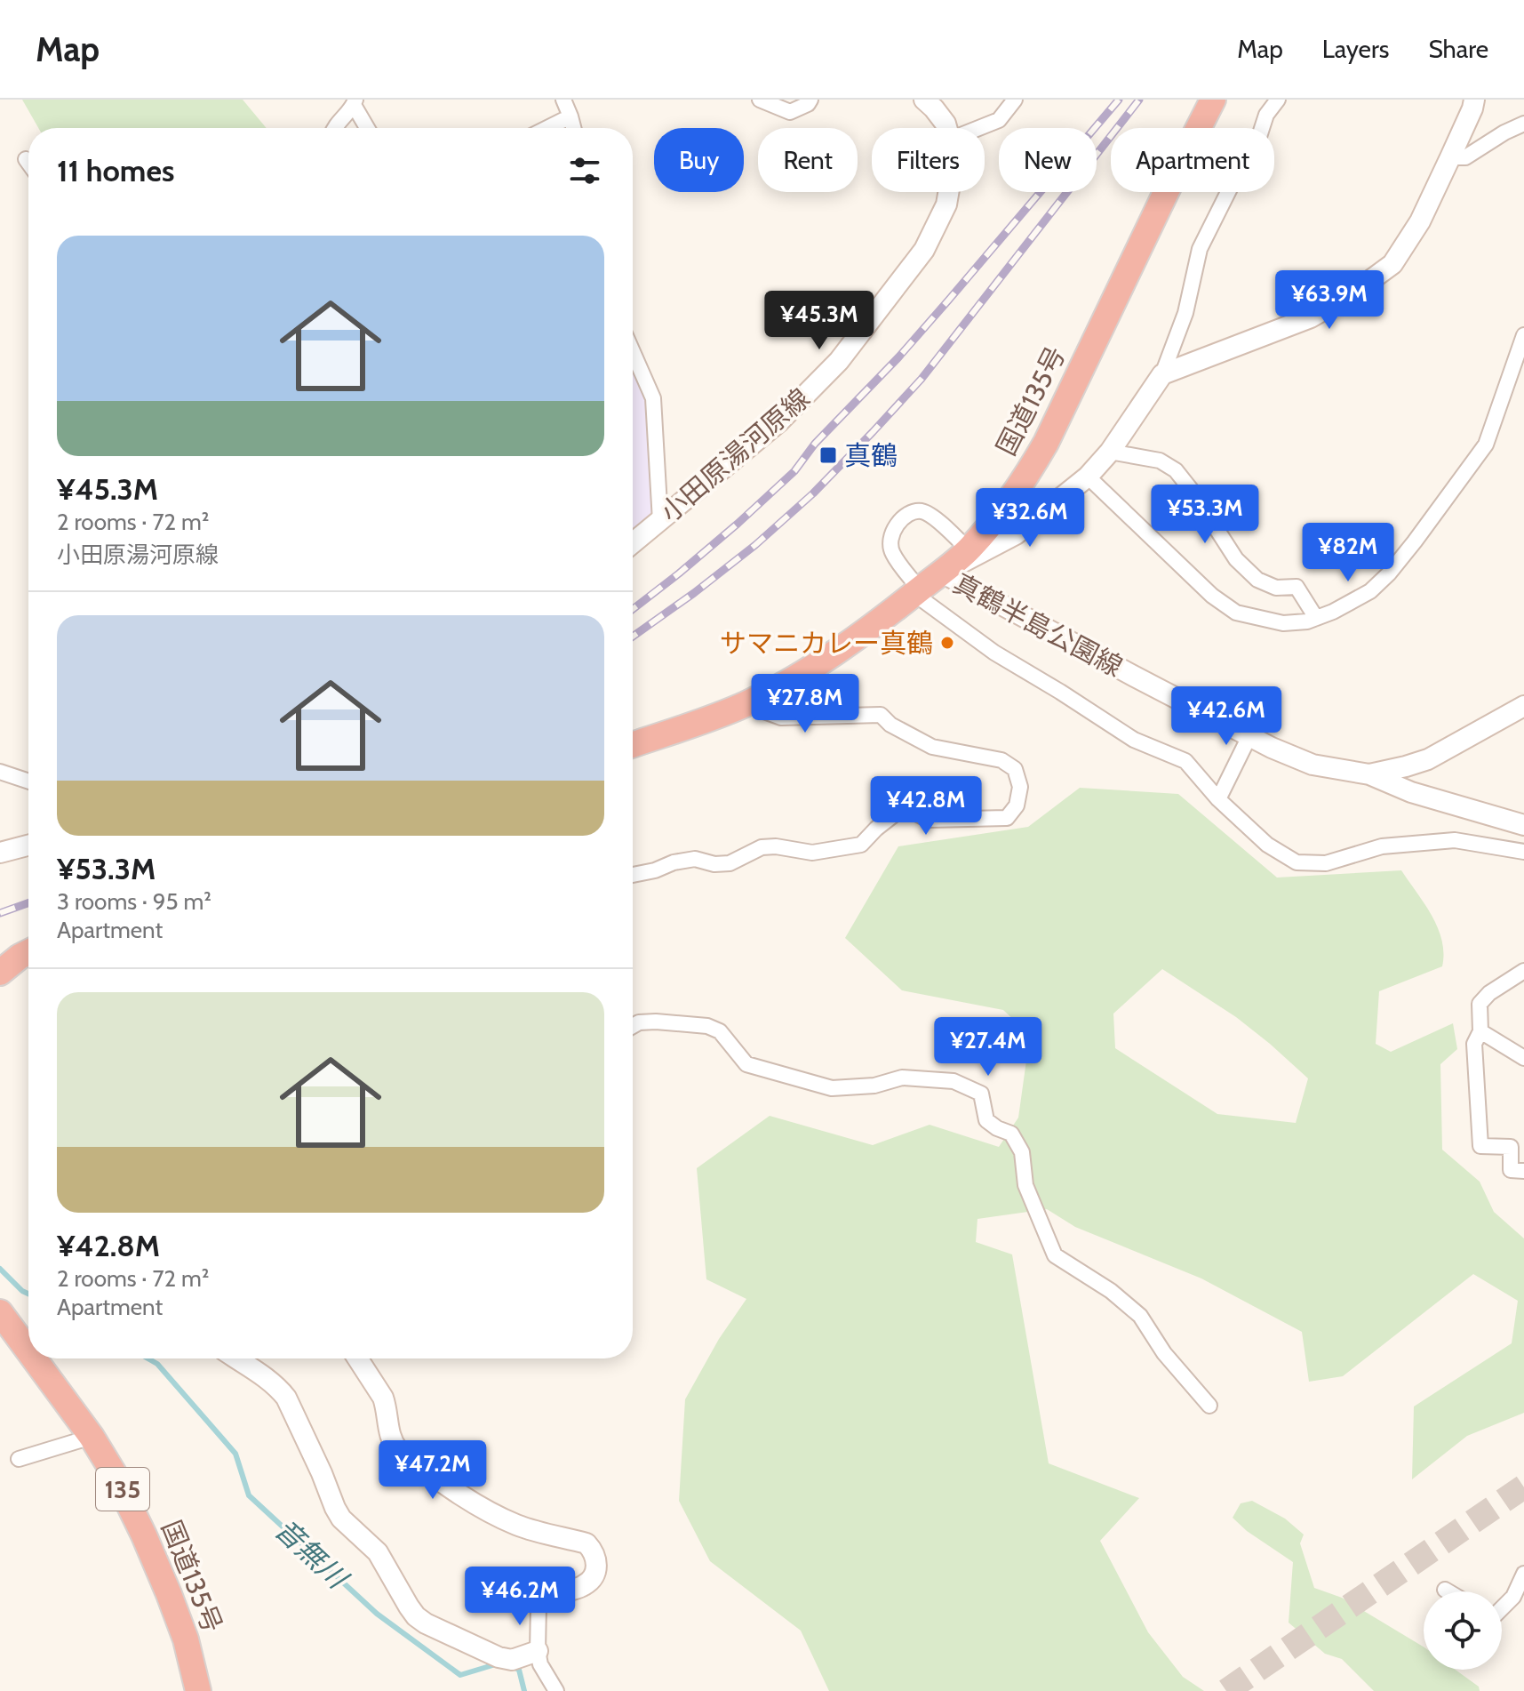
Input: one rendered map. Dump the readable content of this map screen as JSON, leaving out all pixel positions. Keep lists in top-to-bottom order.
{
  "streets": {
    "highway": ["国道135号", "135"],
    "street": ["小田原湯河原線", "真鶴半島公園線"]
  },
  "crossings": [
    ["国道135号", "真鶴半島公園線"]
  ],
  "water": ["音無川"],
  "places": {
    "transit": ["真鶴"],
    "other": ["サマニカレー真鶴"]
  },
  "page": {
    "header": "Map",
    "nav": ["Map", "Layers", "Share"],
    "chip": [
      "Buy",
      "Rent",
      "Filters",
      "New",
      "Apartment"
    ],
    "heading": "11 homes",
    "list": [
      {
        "name": "¥45.3M",
        "note": "2 rooms · 72 m² · 小田原湯河原線"
      },
      {
        "name": "¥53.3M",
        "note": "3 rooms · 95 m² · Apartment"
      },
      {
        "name": "¥42.8M",
        "note": "2 rooms · 72 m² · Apartment"
      }
    ],
    "price": [
      "¥63.9M",
      "¥45.3M",
      "¥53.3M",
      "¥32.6M",
      "¥82M",
      "¥27.8M",
      "¥42.6M",
      "¥42.8M",
      "¥27.4M",
      "¥47.2M",
      "¥46.2M"
    ]
  }
}
